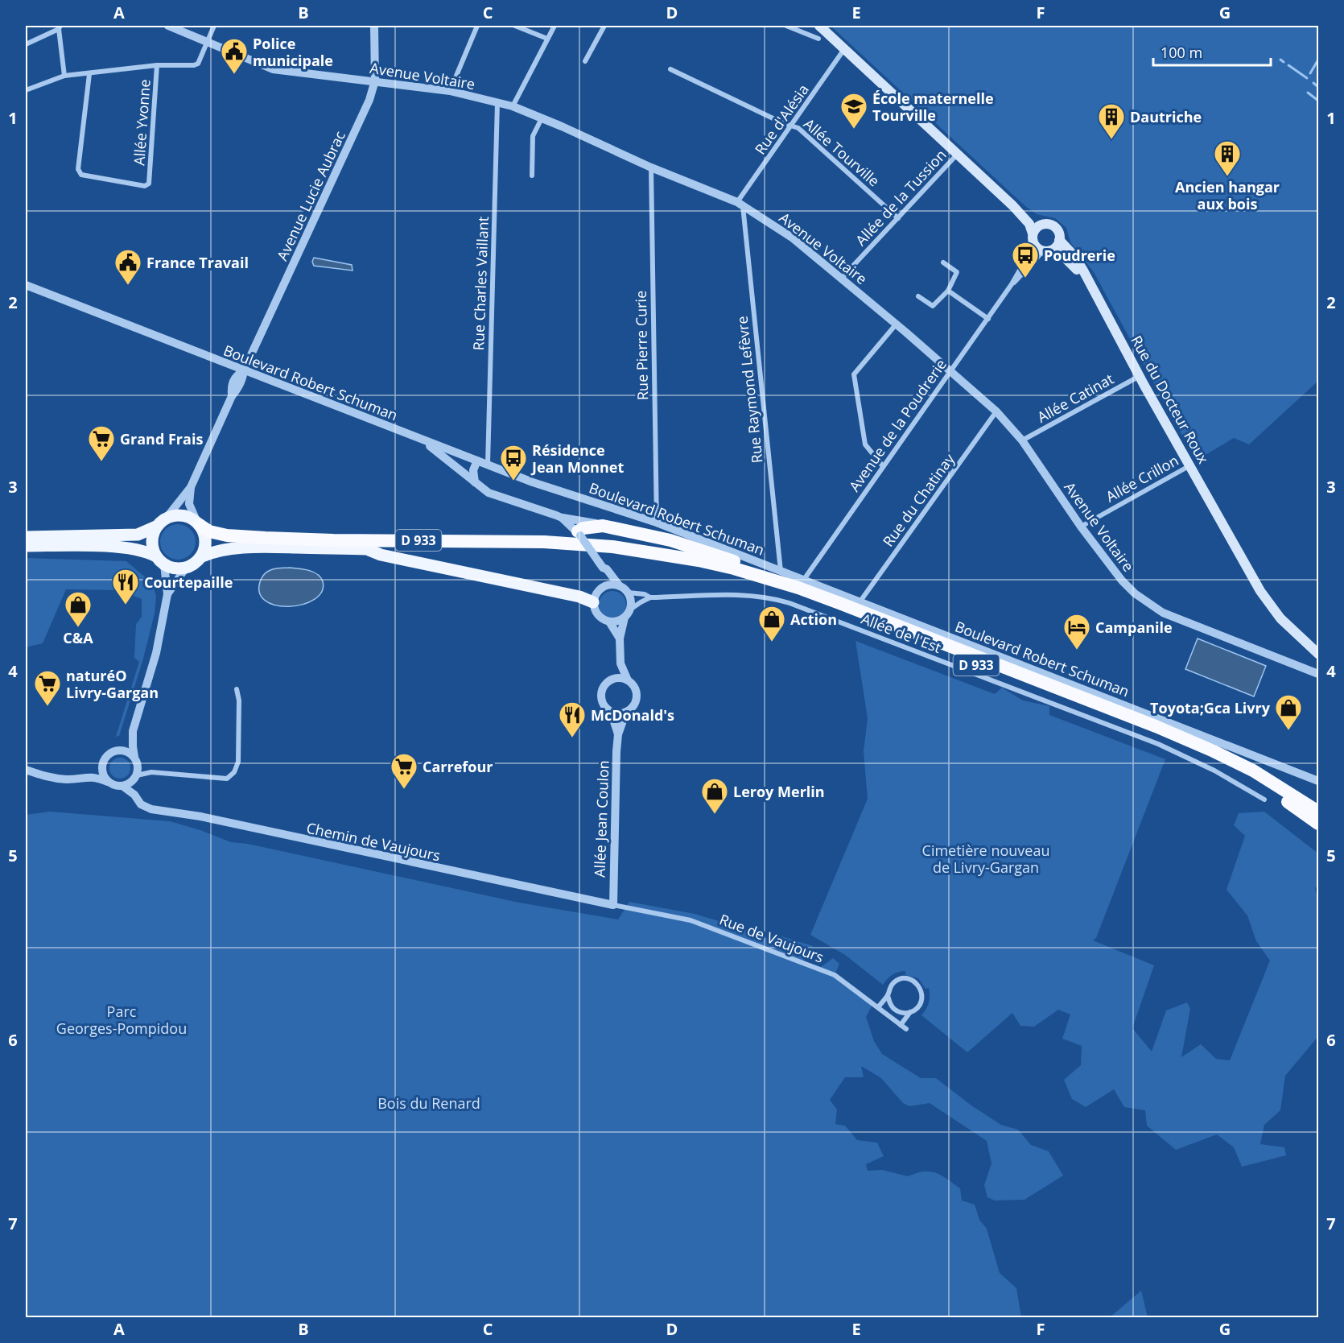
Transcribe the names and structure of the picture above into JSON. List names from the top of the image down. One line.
{"streets":{"highway":["D 933"],"main road":["Rue du Docteur Roux"],"street":["Avenue Voltaire","Rue d'Alésia","Allée Yvonne","Allée Tourville","Avenue Lucie Aubrac","Allée de la Tussion","Rue Charles Vaillant","Rue Pierre Curie","Boulevard Robert Schuman","Rue Raymond Lefèvre","Allée Catinat","Avenue de la Poudrerie","Allée Crillon","Rue du Chatinay","Allée de l'Est","Allée Jean Coulon","Chemin de Vaujours","Rue de Vaujours"]},"crossings":[["Avenue Voltaire","Rue d'Alésia"],["Avenue Voltaire","Avenue Lucie Aubrac"],["Avenue Voltaire","Allée de la Tussion"],["Avenue Voltaire","Rue Charles Vaillant"],["Avenue Voltaire","Rue Pierre Curie"],["Avenue Voltaire","Rue Raymond Lefèvre"],["Avenue Voltaire","Allée Catinat"],["Avenue Voltaire","Avenue de la Poudrerie"],["Avenue Voltaire","Allée Crillon"],["Avenue Voltaire","Rue du Chatinay"],["Rue d'Alésia","Allée Tourville"],["Rue d'Alésia","Rue Raymond Lefèvre"],["Allée Tourville","Allée de la Tussion"],["Avenue Lucie Aubrac","Boulevard Robert Schuman"],["Avenue Lucie Aubrac","D 933"],["Rue Charles Vaillant","Boulevard Robert Schuman"],["Rue Pierre Curie","Boulevard Robert Schuman"],["Boulevard Robert Schuman","Rue Raymond Lefèvre"],["Boulevard Robert Schuman","Avenue de la Poudrerie"],["Boulevard Robert Schuman","Rue du Chatinay"],["Allée Catinat","Rue du Docteur Roux"],["Rue du Docteur Roux","Avenue de la Poudrerie"],["Rue du Docteur Roux","Allée Crillon"],["Allée Jean Coulon","Chemin de Vaujours"],["Allée Jean Coulon","Rue de Vaujours"],["Chemin de Vaujours","Rue de Vaujours"]],"parks":["Cimetière nouveau de Livry-Gargan","Parc Georges-Pompidou","Bois du Renard"],"places":{"public building":["Police municipale","France Travail"],"school or university":["École maternelle Tourville"],"building":["Dautriche","Ancien hangar aux bois"],"bus stop":["Poudrerie","Résidence Jean Monnet"],"supermarket":["Grand Frais","naturéO Livry-Gargan","Carrefour"],"restaurant":["Courtepaille","McDonald's"],"shop":["C&A","Action","Toyota;Gca Livry","Leroy Merlin"],"hotel":["Campanile"]},"scale_bar":"100 m","grid":{"columns":["A","B","C","D","E","F","G"],"rows":["1","2","3","4","5","6","7"]}}
